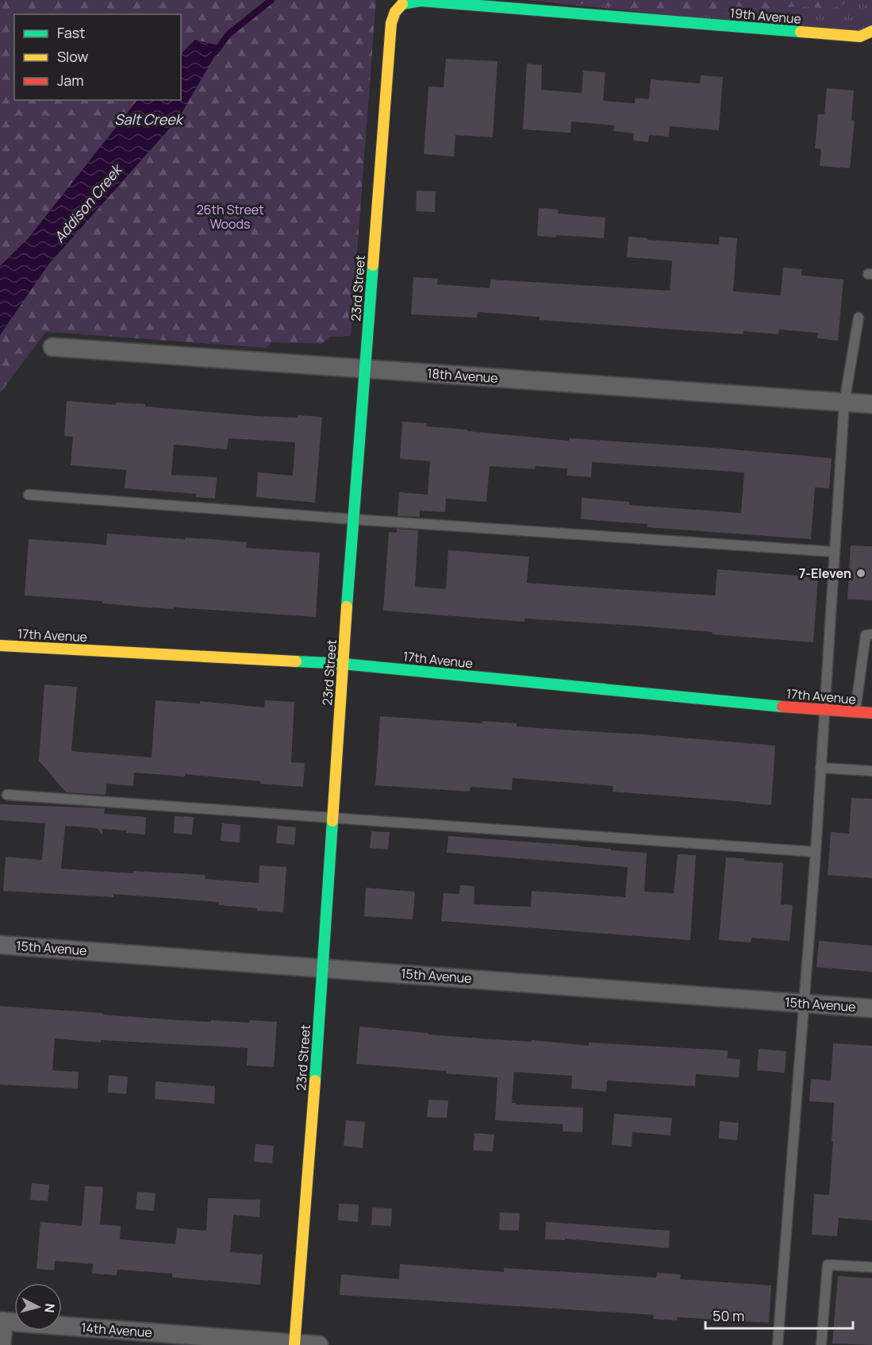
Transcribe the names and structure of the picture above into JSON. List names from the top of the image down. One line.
{"streets":{"street":["19th Avenue","23rd Street","18th Avenue","17th Avenue","15th Avenue","14th Avenue"]},"crossings":[["19th Avenue","23rd Street"],["23rd Street","18th Avenue"],["23rd Street","17th Avenue"],["23rd Street","15th Avenue"],["23rd Street","14th Avenue"]],"water":["Salt Creek","Addison Creek"],"parks":["26th Street Woods"],"places":["7-Eleven"],"legend":["Fast","Slow","Jam"],"scale_bar":"50 m","north":"right"}
